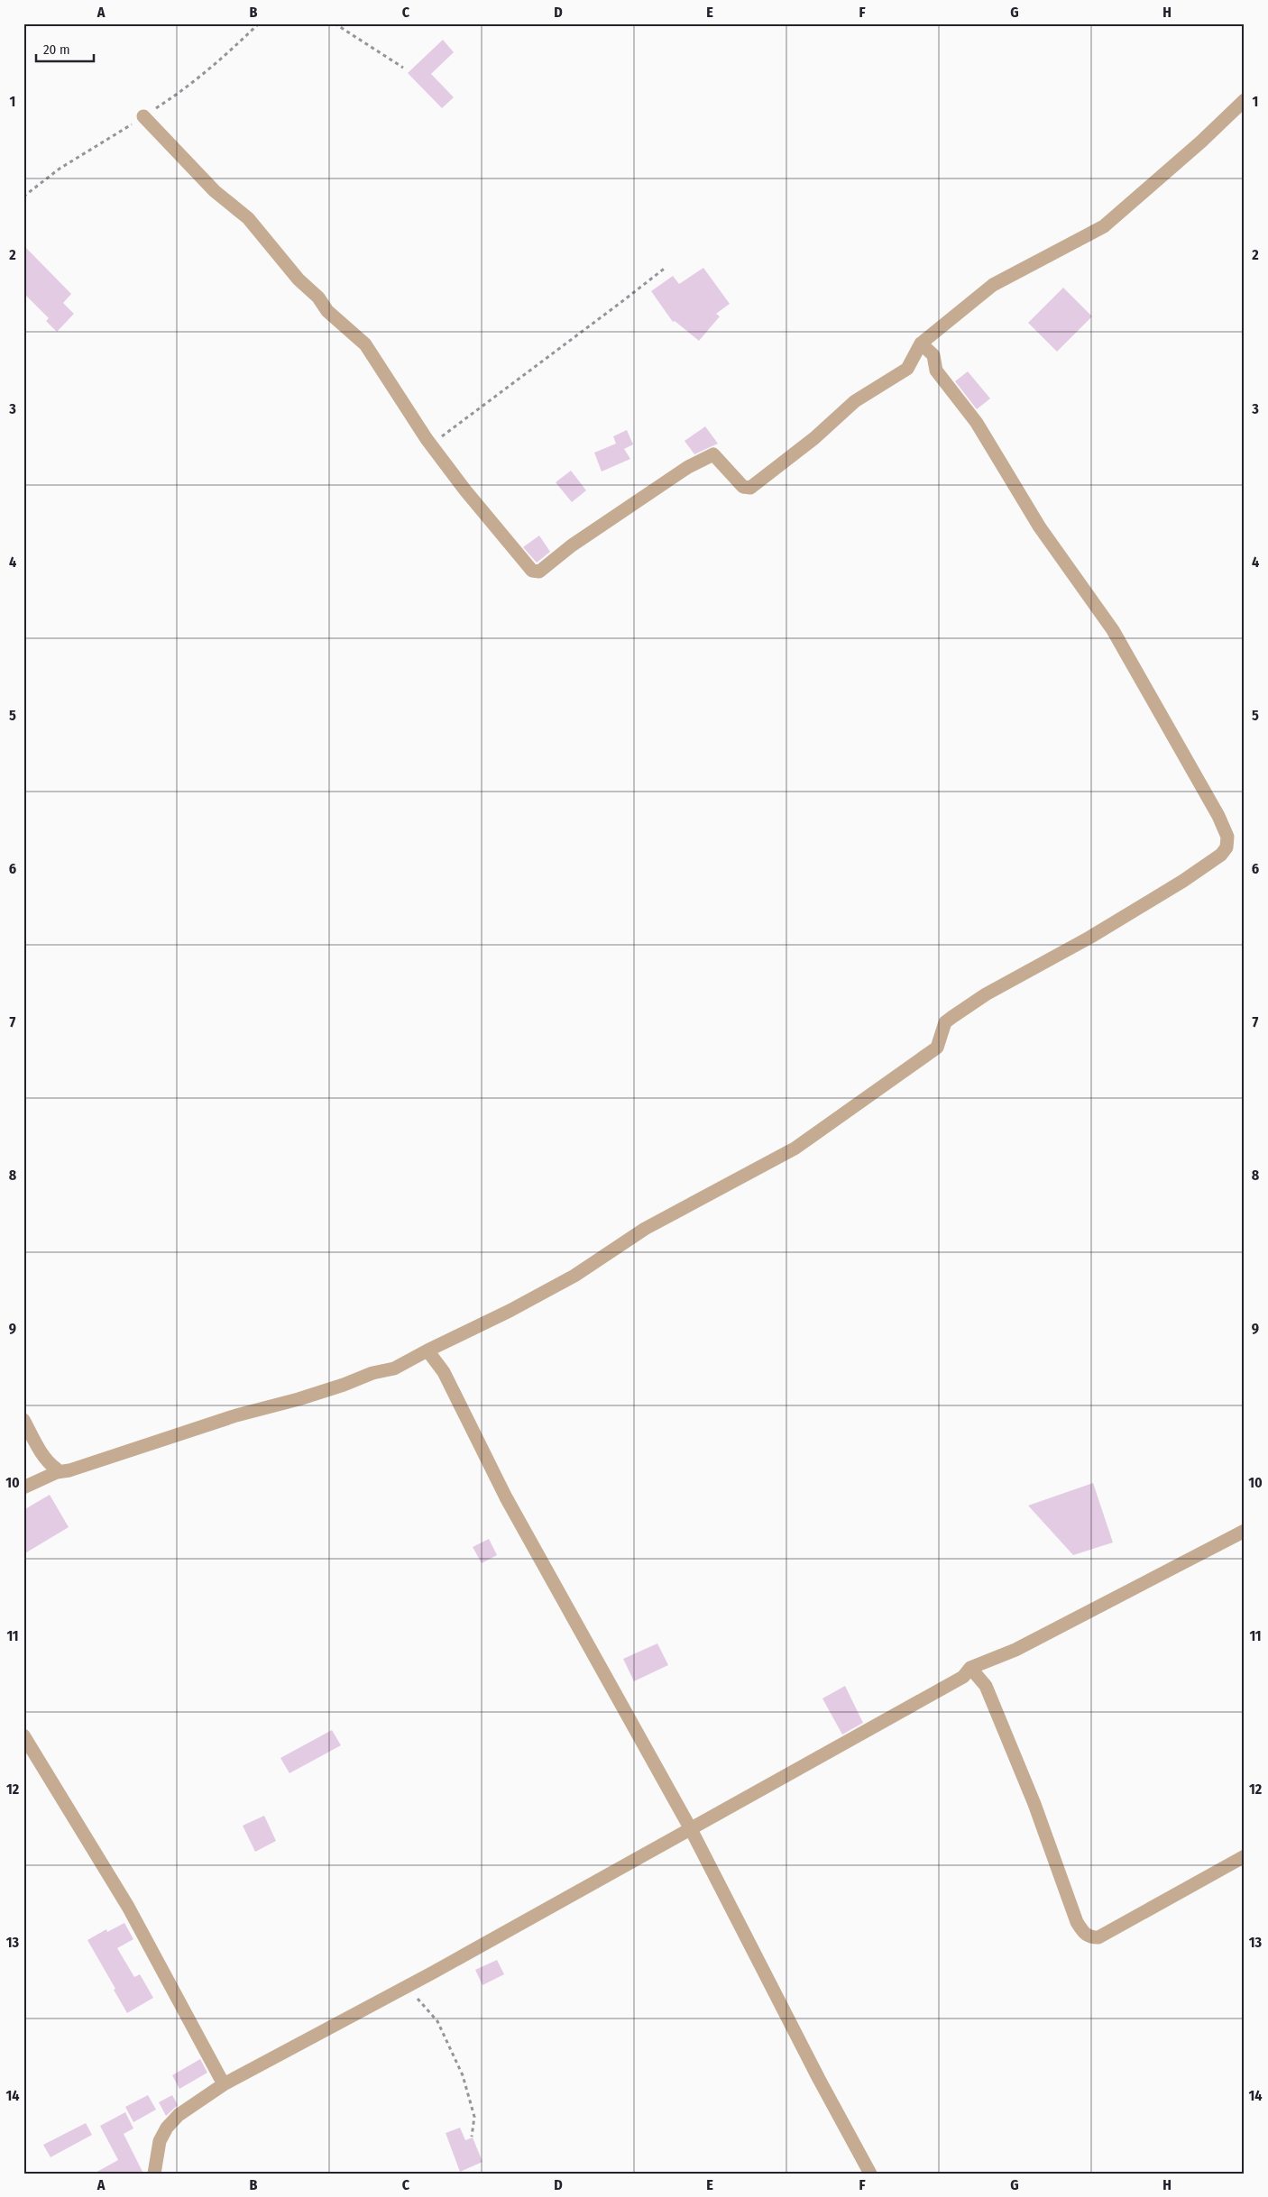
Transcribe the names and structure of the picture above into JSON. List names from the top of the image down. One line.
{"scale_bar":"20 m","grid":{"columns":["A","B","C","D","E","F","G","H"],"rows":["1","2","3","4","5","6","7","8","9","10","11","12","13","14"]}}
